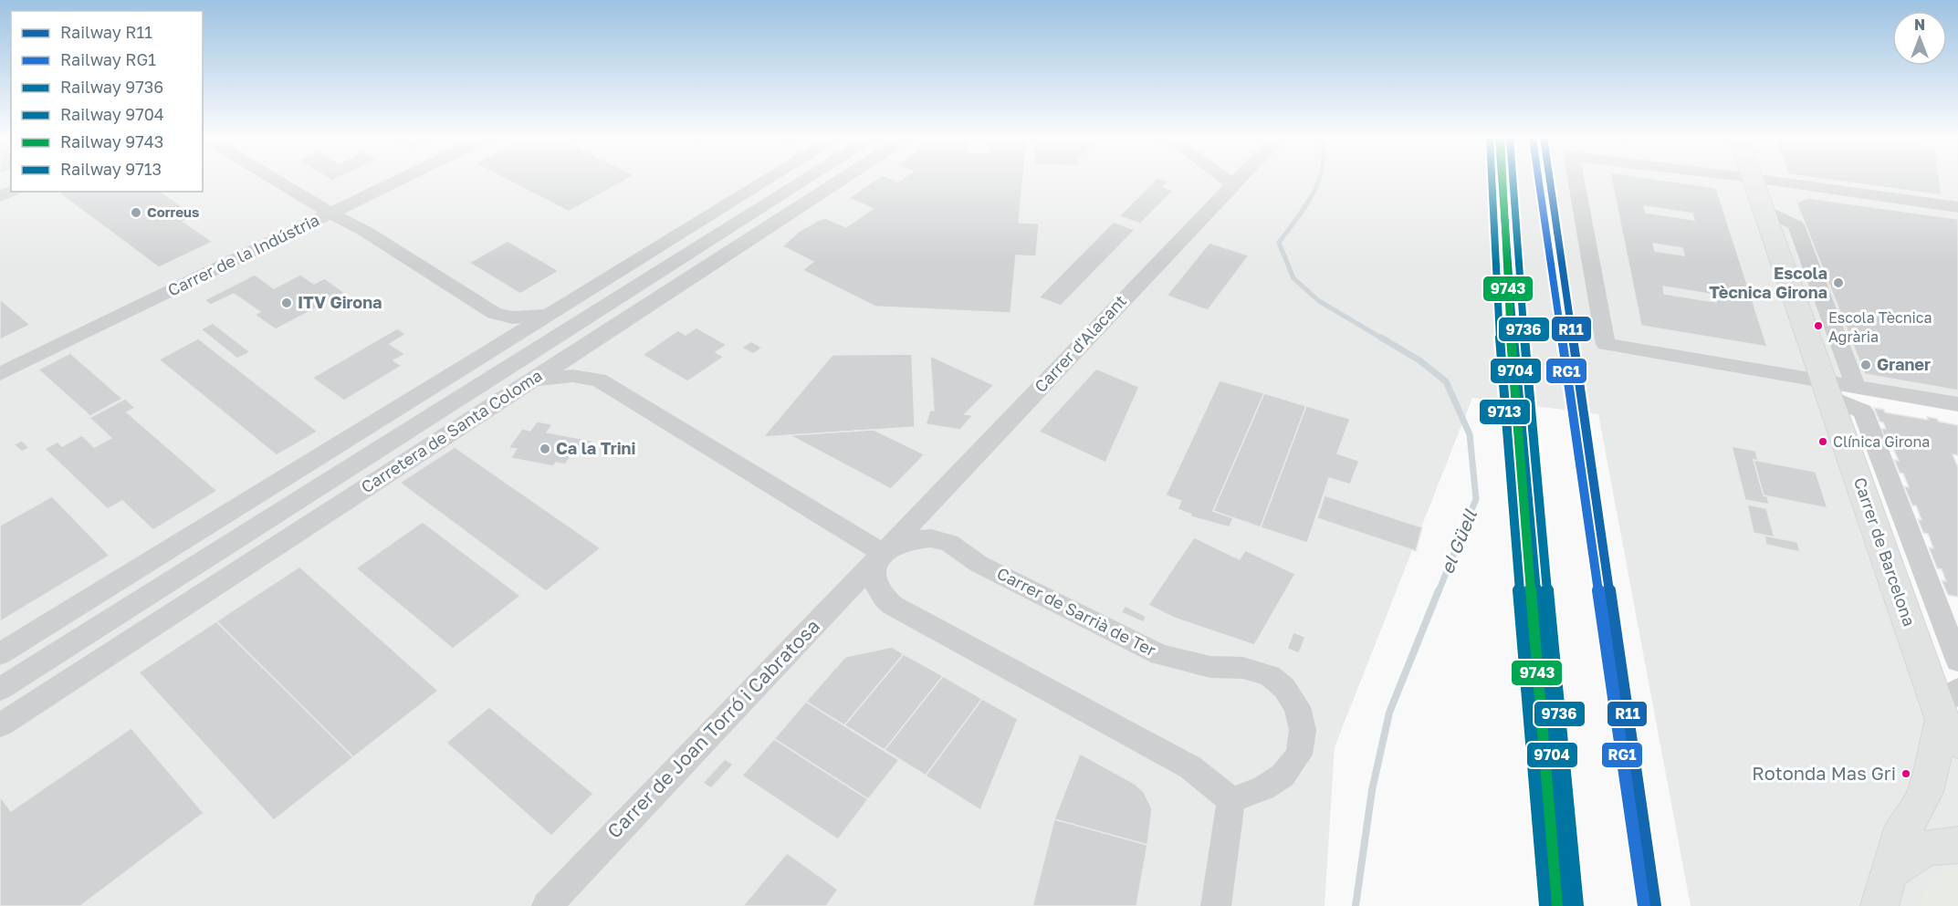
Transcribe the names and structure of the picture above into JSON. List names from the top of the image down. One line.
{"streets":{"main road":["Carrer de Barcelona"],"street":["Carrer de la Indústria","Carrer d'Alacant","Carretera de Santa Coloma","Carrer de Sarrià de Ter","Carrer de Joan Torró i Cabratosa"]},"crossings":[["Carrer d'Alacant","Carrer de Sarrià de Ter"],["Carrer d'Alacant","Carrer de Joan Torró i Cabratosa"],["Carrer de Sarrià de Ter","Carrer de Joan Torró i Cabratosa"]],"water":["el Güell"],"places":["Correus","Escola Tècnica Girona","ITV Girona","Escola Tècnica Agrària","Graner","Clínica Girona","Ca la Trini","Rotonda Mas Gri"],"lines":["rail line R11","rail line RG1","rail line 9736","rail line 9704","rail line 9743","rail line 9713"],"legend":["Railway R11","Railway RG1","Railway 9736","Railway 9704","Railway 9743","Railway 9713"],"north":"top"}
